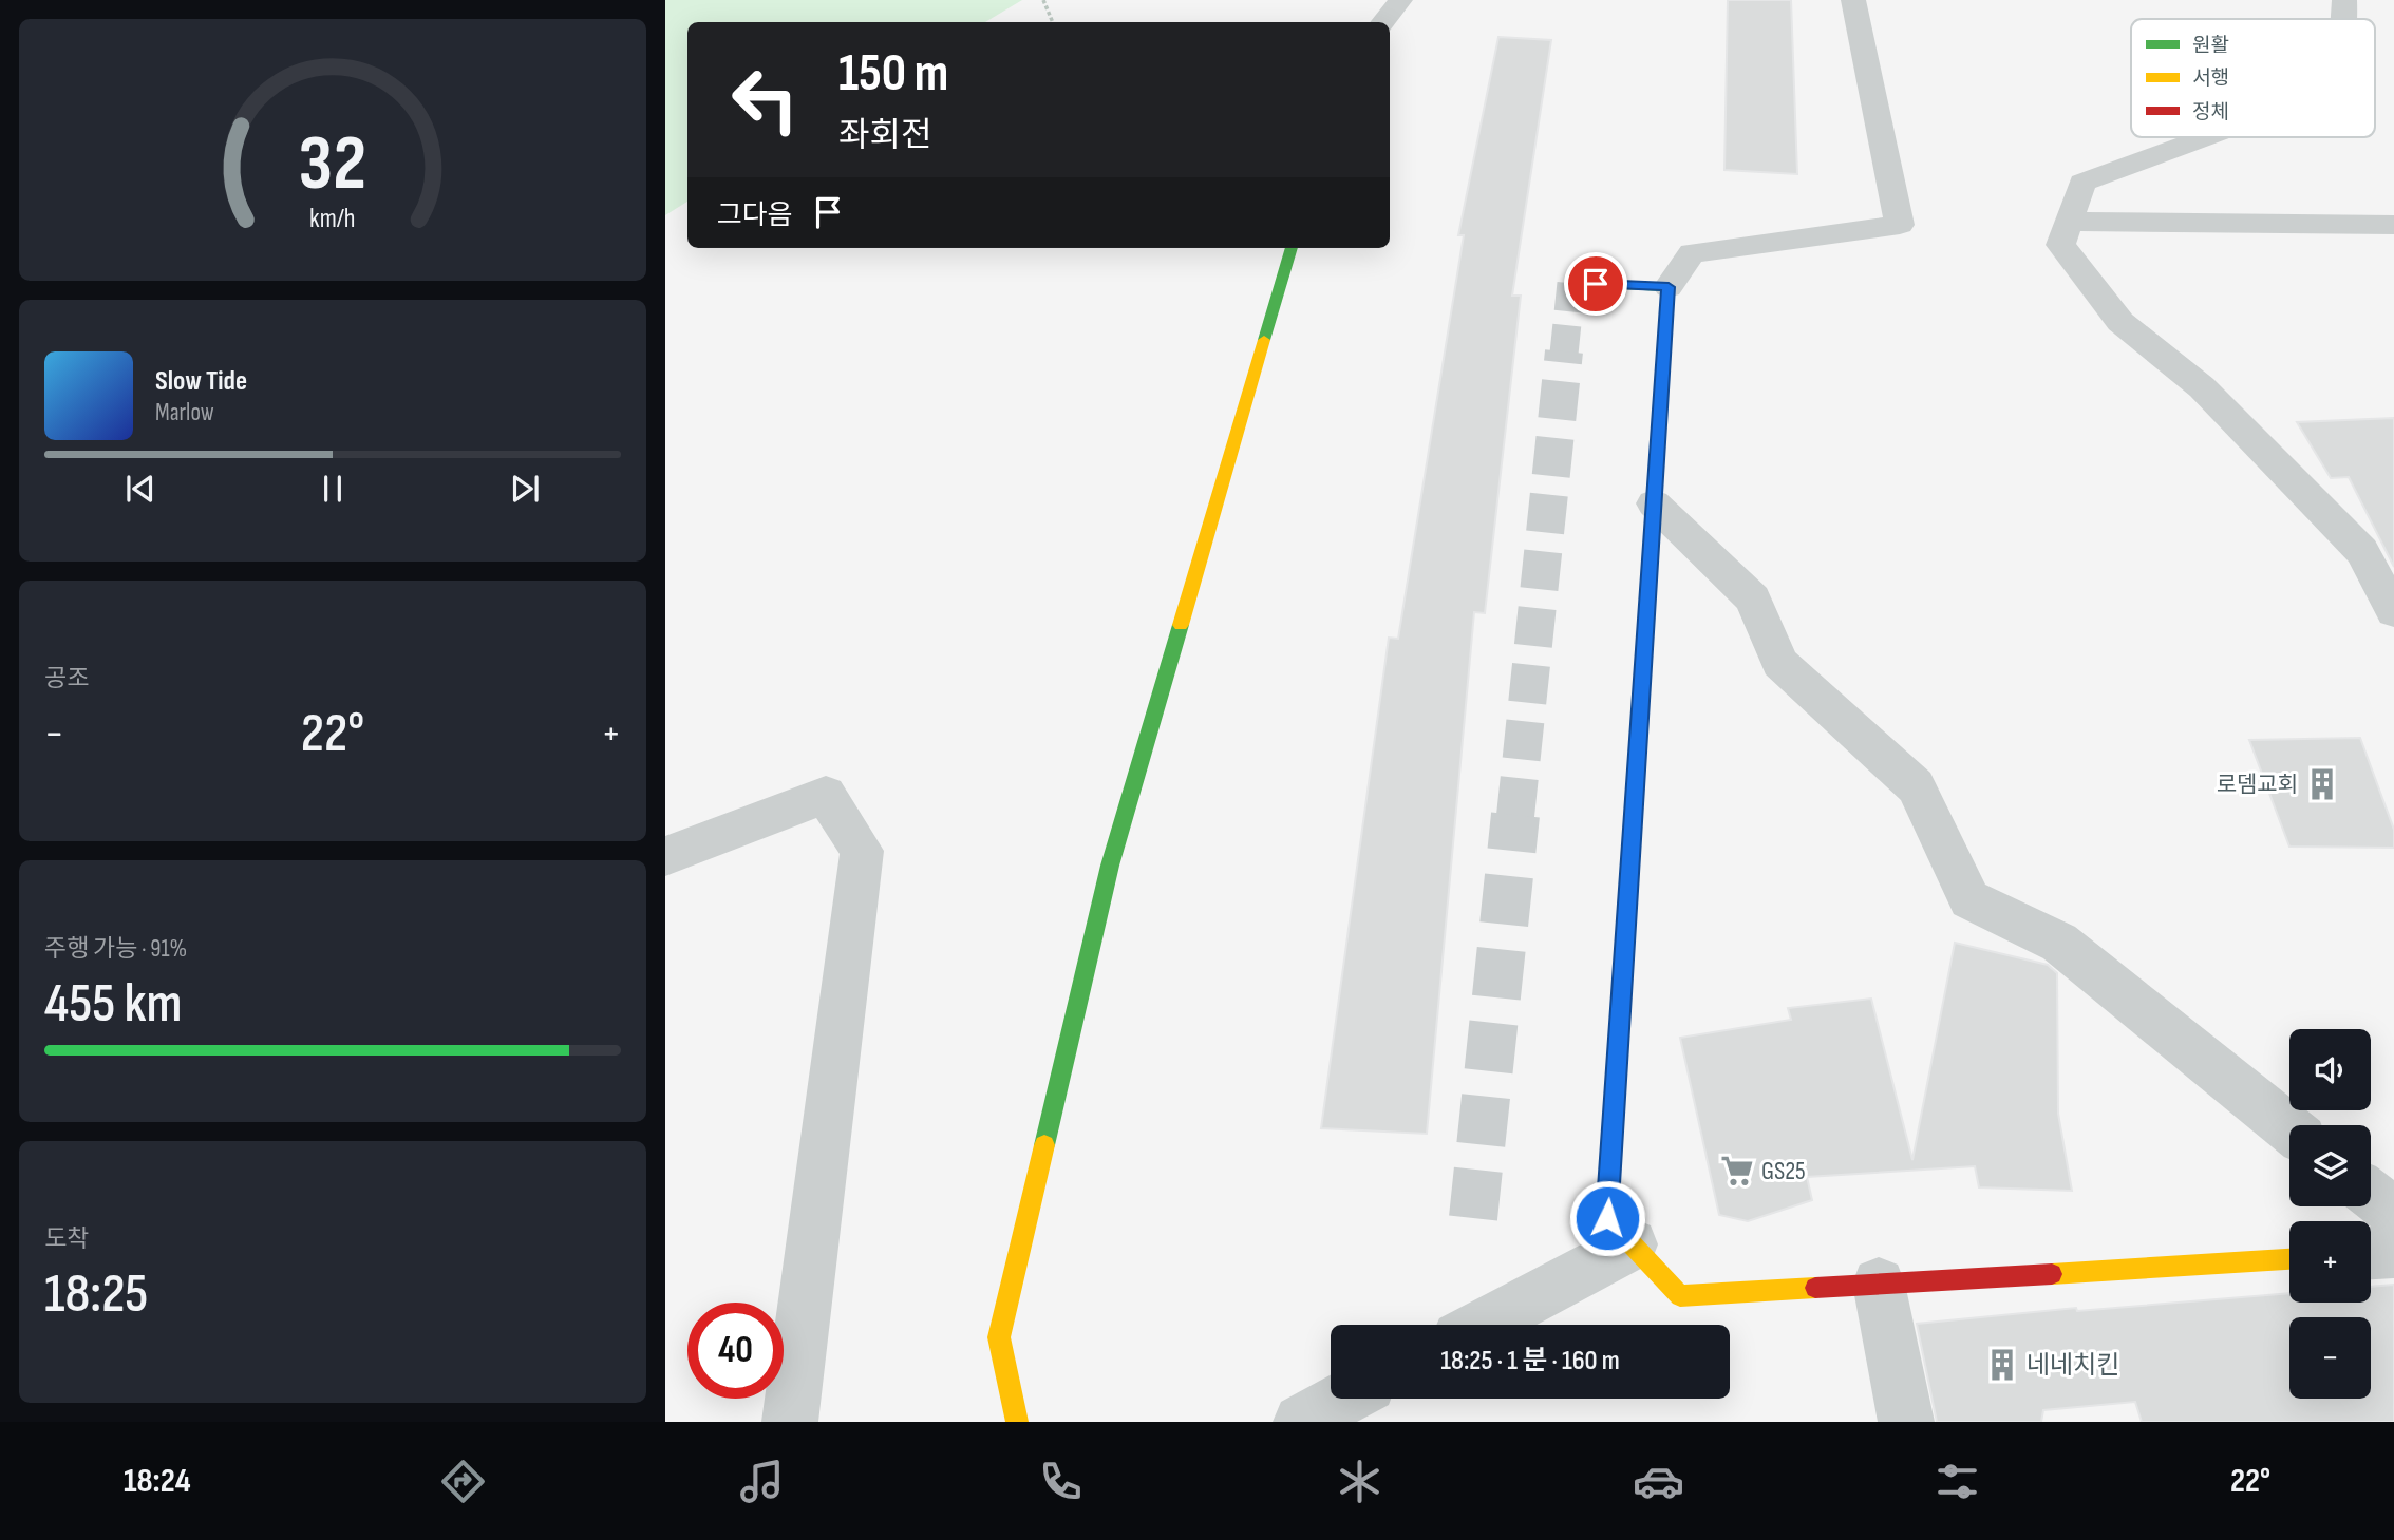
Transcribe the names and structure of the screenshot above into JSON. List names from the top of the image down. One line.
{"places":{"building":["로뎀교회","네네치킨"],"supermarket":["GS25"]},"legend":["원활","서행","정체"],"page":{"turn":["150 m","좌회전"],"then":"그다음","song":["Slow Tide","Marlow"],"tile":["공조",["주행 가능 · 91%","455 km"],["도착","18:25"]],"heat":["−","22°","+"],"map_buttons":["+","−"],"limit":"40","trip":"18:25 · 1 분 · 160 m","tabs":["18:24","22°"],"gauge":["32","km/h"]}}
